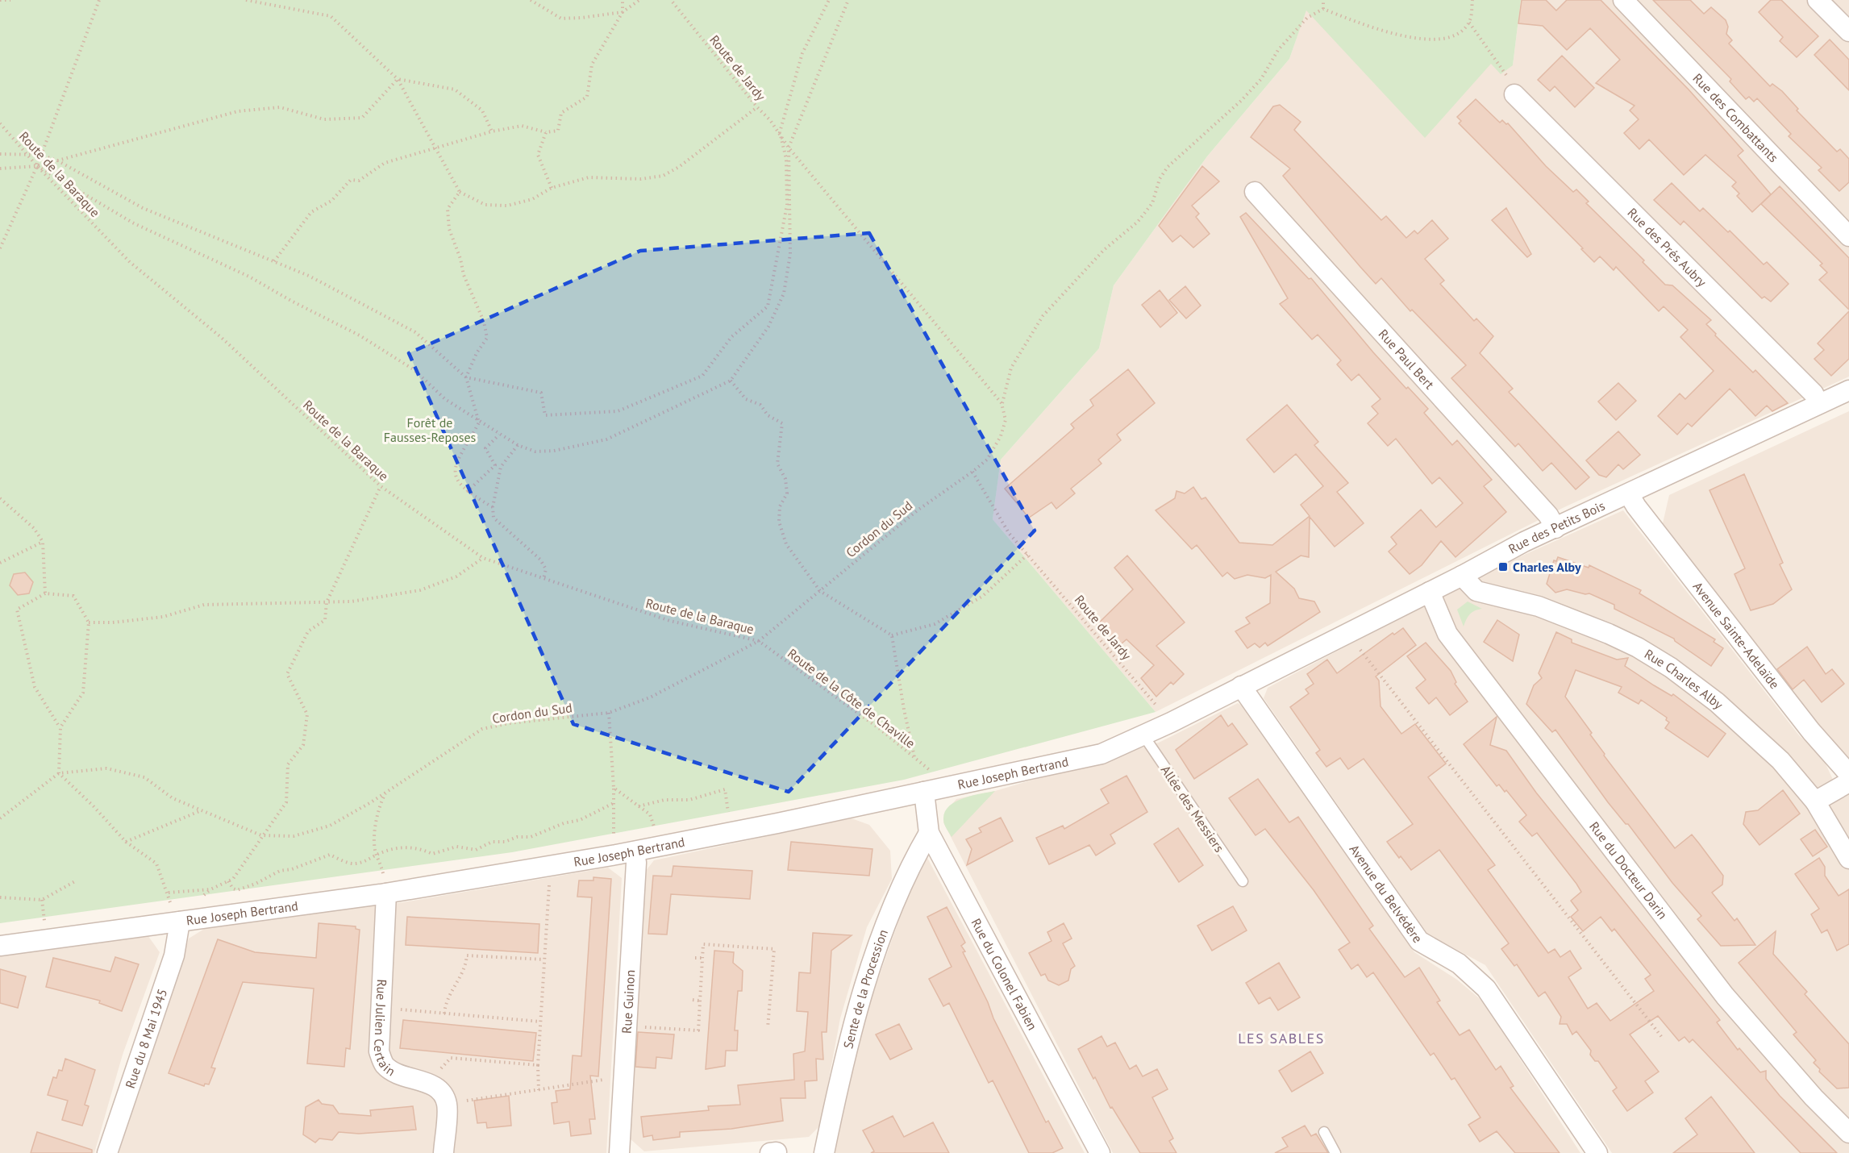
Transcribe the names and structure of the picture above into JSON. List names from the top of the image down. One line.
{"streets":{"street":["Rue des Combattants","Rue des Prés Aubry","Rue Paul Bert","Rue des Petits Bois","Avenue Sainte-Adelaïde","Rue Charles Alby","Rue Joseph Bertrand","Rue du Docteur Darin","Avenue du Belvédère","Rue du Colonel Fabien","Sente de la Procession","Rue Guinon","Rue Julien Certain","Rue du 8 Mai 1945"],"lane":["Allée des Messiers"],"path":["Route de Jardy","Route de la Baraque","Cordon du Sud","Route de la Côte de Chaville"]},"crossings":[["Route de Jardy","Cordon du Sud"],["Route de Jardy","Rue Joseph Bertrand"],["Route de la Baraque","Cordon du Sud"],["Route de la Baraque","Route de la Côte de Chaville"],["Rue des Prés Aubry","Rue des Petits Bois"],["Rue Paul Bert","Rue des Petits Bois"],["Rue des Petits Bois","Avenue Sainte-Adelaïde"],["Rue des Petits Bois","Rue Charles Alby"],["Rue des Petits Bois","Rue Joseph Bertrand"],["Rue des Petits Bois","Rue du Docteur Darin"],["Rue des Petits Bois","Avenue du Belvédère"],["Cordon du Sud","Route de la Côte de Chaville"],["Rue Joseph Bertrand","Allée des Messiers"],["Rue Joseph Bertrand","Avenue du Belvédère"],["Rue Joseph Bertrand","Rue du Colonel Fabien"],["Rue Joseph Bertrand","Rue Guinon"],["Rue Joseph Bertrand","Rue Julien Certain"],["Rue Joseph Bertrand","Rue du 8 Mai 1945"],["Rue du Colonel Fabien","Sente de la Procession"]],"districts":["LES SABLES"],"parks":["Forêt de Fausses-Reposes"],"places":{"transit":["Charles Alby"]}}
